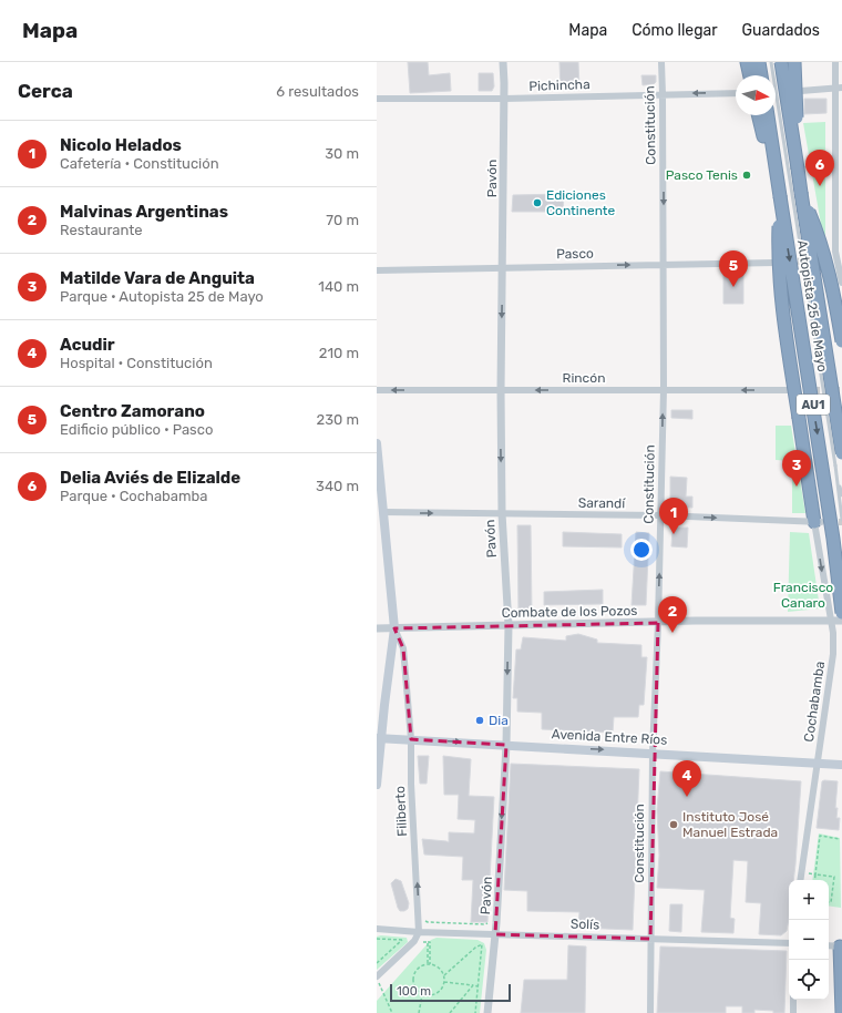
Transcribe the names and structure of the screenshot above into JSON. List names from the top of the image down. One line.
{"streets":{"highway":["Autopista 25 de Mayo","AU1"],"main road":["Avenida Entre Ríos"],"street":["Pichincha","Constitución","Pavón","Pasco","Rincón","Sarandí","Combate de los Pozos","Cochabamba","Filiberto","Solís"]},"crossings":[["Pichincha","Constitución"],["Pichincha","Pavón"],["Constitución","Pasco"],["Constitución","Rincón"],["Constitución","Sarandí"],["Constitución","Combate de los Pozos"],["Constitución","Avenida Entre Ríos"],["Constitución","Solís"],["Pavón","Pasco"],["Pavón","Rincón"],["Pavón","Sarandí"],["Pavón","Combate de los Pozos"],["Pavón","Avenida Entre Ríos"],["Pavón","Solís"],["Sarandí","Cochabamba"],["Combate de los Pozos","Cochabamba"],["Combate de los Pozos","Filiberto"],["Cochabamba","Avenida Entre Ríos"],["Avenida Entre Ríos","Filiberto"],["Filiberto","Solís"]],"one_way":["Pavón","Pasco","Rincón","Sarandí","Avenida Entre Ríos","Filiberto"],"parks":["Francisco Canaro"],"places":["Pasco Tenis","Ediciones Continente","Dia","Instituto José Manuel Estrada"],"scale_bar":"100 m","north":"right","page":{"header":"Mapa","nav":["Mapa","Cómo llegar","Guardados"],"heading":["Cerca","6 resultados"],"list":[{"mark":"1","name":"Nicolo Helados","note":"Cafetería · Constitución","value":"30 m"},{"mark":"2","name":"Malvinas Argentinas","note":"Restaurante","value":"70 m"},{"mark":"3","name":"Matilde Vara de Anguita","note":"Parque · Autopista 25 de Mayo","value":"140 m"},{"mark":"4","name":"Acudir","note":"Hospital · Constitución","value":"210 m"},{"mark":"5","name":"Centro Zamorano","note":"Edificio público · Pasco","value":"230 m"},{"mark":"6","name":"Delia Aviés de Elizalde","note":"Parque · Cochabamba","value":"340 m"}],"pins":["6","5","3","1","2","4"],"map_buttons":["+","−"],"scale":"100 m"}}
